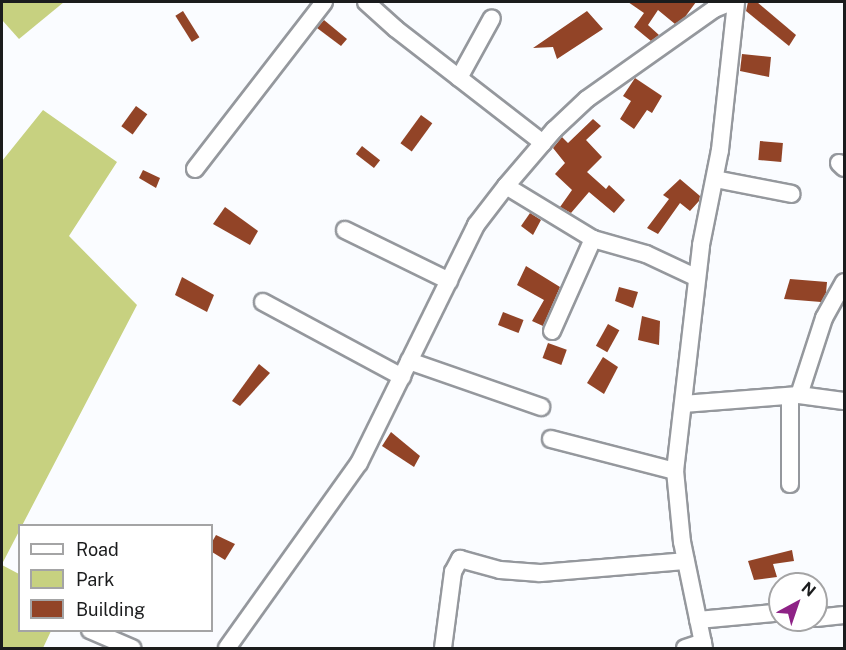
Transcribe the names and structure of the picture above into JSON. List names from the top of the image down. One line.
{"legend":["Road","Park","Building"],"north":"top right"}
